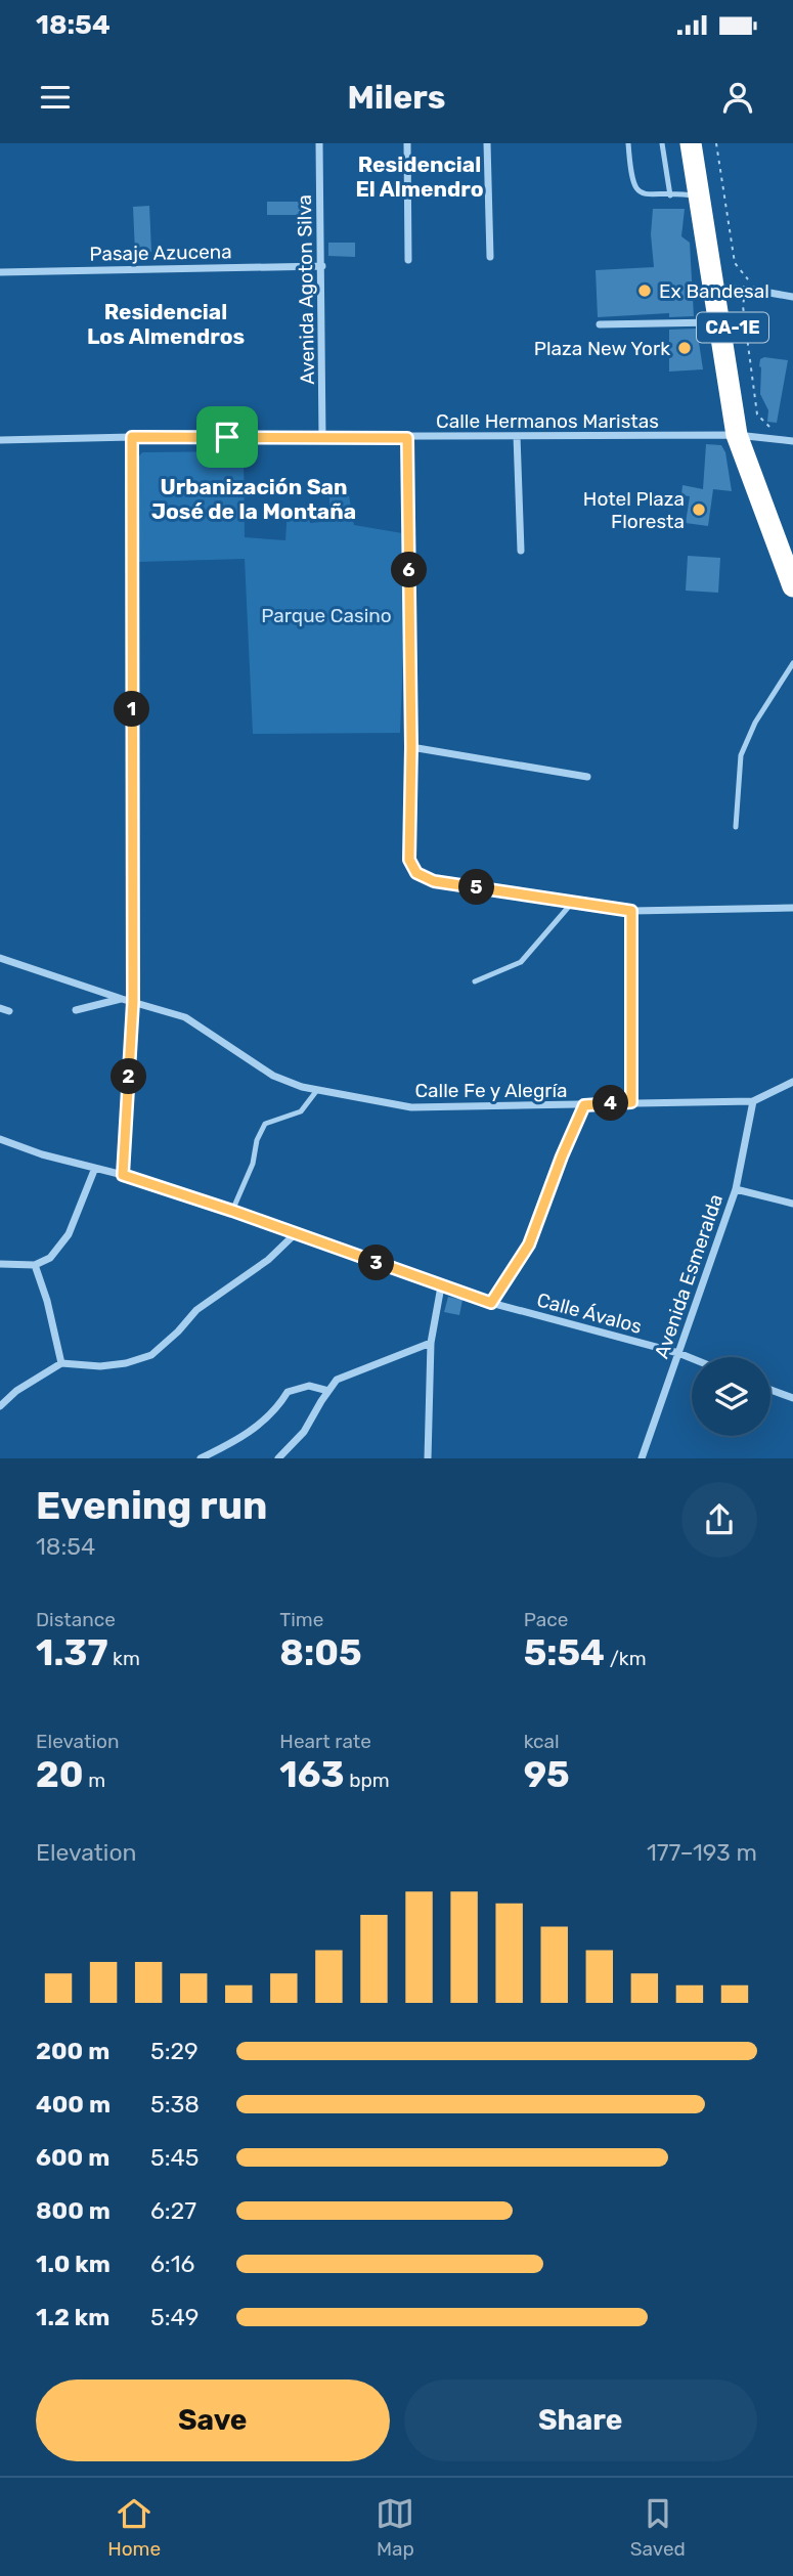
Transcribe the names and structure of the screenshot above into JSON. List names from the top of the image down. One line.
{"streets":{"highway":["CA-1E"],"street":["Pasaje Azucena","Avenida Agoton Silva","Calle Hermanos Maristas","Calle Fe y Alegría","Avenida Esmeralda","Calle Ávalos"]},"crossings":[["Pasaje Azucena","Avenida Agoton Silva"],["Avenida Agoton Silva","Calle Hermanos Maristas"],["CA-1E","Calle Hermanos Maristas"],["Calle Fe y Alegría","Avenida Esmeralda"],["Avenida Esmeralda","Calle Ávalos"]],"districts":["Residencial El Almendro","Residencial Los Almendros","Urbanización San José de la Montaña"],"parks":["Parque Casino"],"places":["Ex Bandesal","Plaza New York","Hotel Plaza Floresta"],"page":{"status":"18:54","header":"Milers","pins":["6","1","5","2","4","3"],"heading":["Evening run","18:54"],"stats":[["Distance","1.37 km"],["Time","8:05"],["Pace","5:54 /km"],["Elevation","20 m"],["Heart rate","163 bpm"],["kcal","95"]],"chart":["Elevation","177–193 m"],"list":[{"name":"200 m","note":"5:29"},{"name":"400 m","note":"5:38"},{"name":"600 m","note":"5:45"},{"name":"800 m","note":"6:27"},{"name":"1.0 km","note":"6:16"},{"name":"1.2 km","note":"5:49"}],"buttons":["Save","Share"],"tabs":["Home","Map","Saved"]}}
